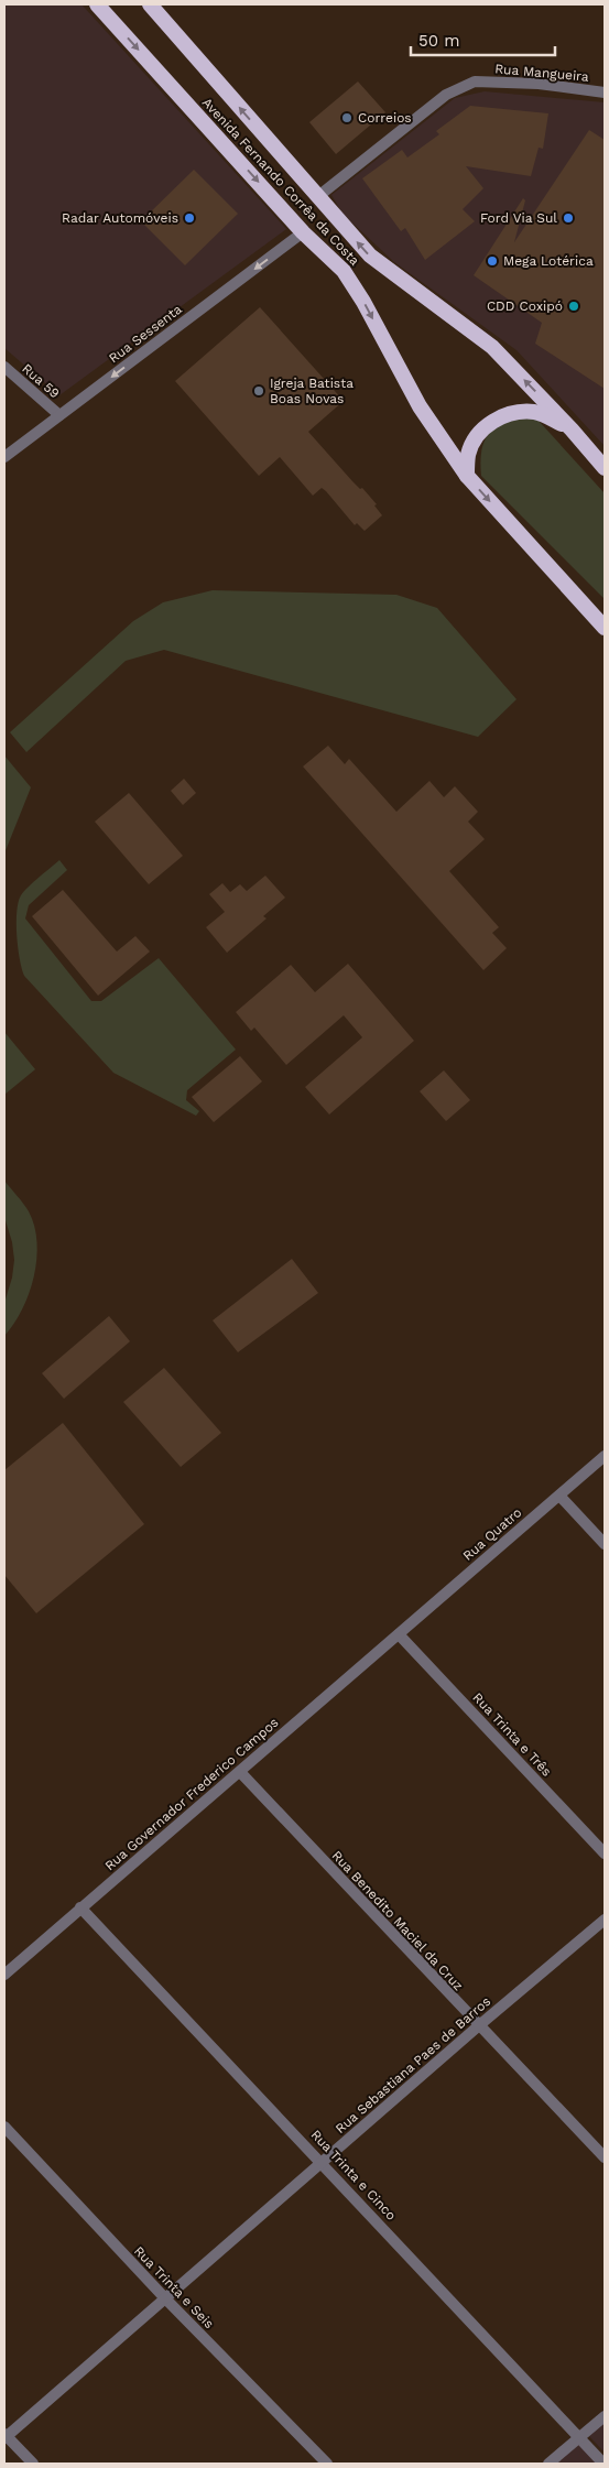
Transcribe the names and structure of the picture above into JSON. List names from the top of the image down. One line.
{"streets":{"highway":["Avenida Fernando Corrêa da Costa"],"street":["Rua Mangueira","Rua Sessenta","Rua 59","Rua Quatro","Rua Trinta e Três","Rua Governador Frederico Campos","Rua Benedito Maciel da Cruz","Rua Sebastiana Paes de Barros","Rua Trinta e Cinco","Rua Trinta e Seis"]},"crossings":[["Rua Mangueira","Avenida Fernando Corrêa da Costa"],["Avenida Fernando Corrêa da Costa","Rua Sessenta"],["Rua Sessenta","Rua 59"],["Rua Quatro","Rua Trinta e Três"],["Rua Quatro","Rua Governador Frederico Campos"],["Rua Trinta e Três","Rua Governador Frederico Campos"],["Rua Governador Frederico Campos","Rua Benedito Maciel da Cruz"],["Rua Governador Frederico Campos","Rua Trinta e Cinco"],["Rua Benedito Maciel da Cruz","Rua Sebastiana Paes de Barros"],["Rua Sebastiana Paes de Barros","Rua Trinta e Cinco"],["Rua Sebastiana Paes de Barros","Rua Trinta e Seis"]],"one_way":["Rua Sessenta"],"places":["Correios","Radar Automóveis","Ford Via Sul","Mega Lotérica","CDD Coxipó","Igreja Batista Boas Novas"],"scale_bar":"50 m"}
